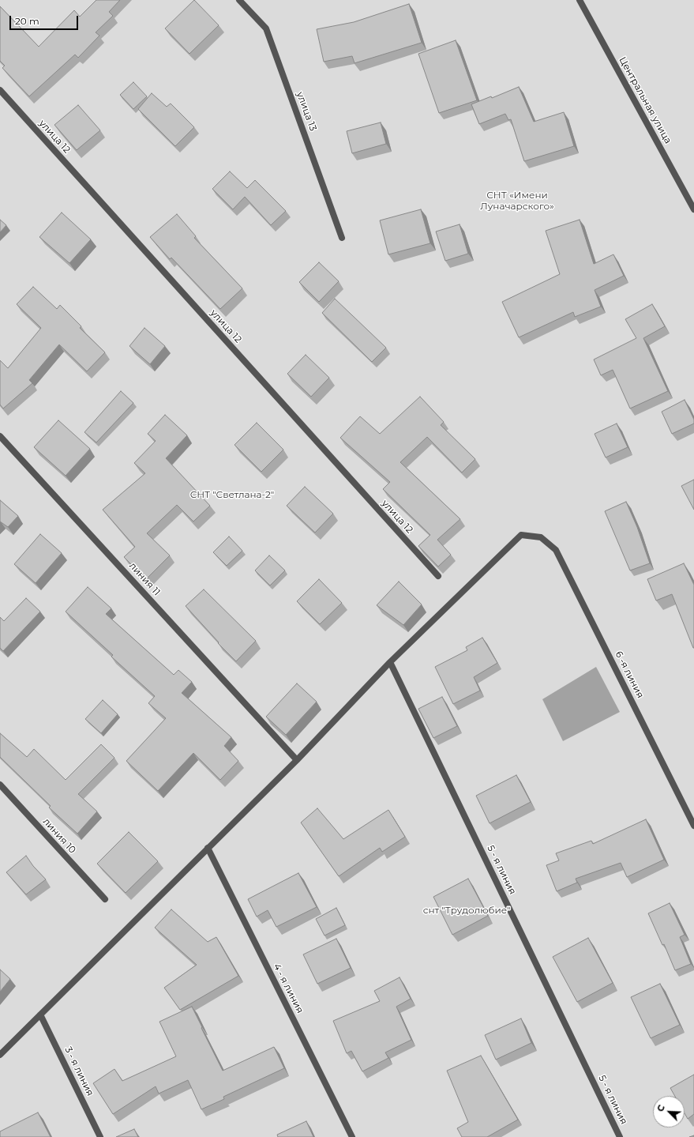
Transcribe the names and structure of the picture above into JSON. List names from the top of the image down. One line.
{"streets":{"street":["Центральная улица","улица 13","улица 12","линия 11","6 -я линия","линия 10","5 - я линия","4 - я линия","3 - я линия"]},"crossings":[["6 -я линия","5 - я линия"]],"parks":["СНТ «Имени Луначарского»","СНТ \"Светлана-2\"","снт \"Трудолюбие\""],"scale_bar":"20 m","north":"top left"}
